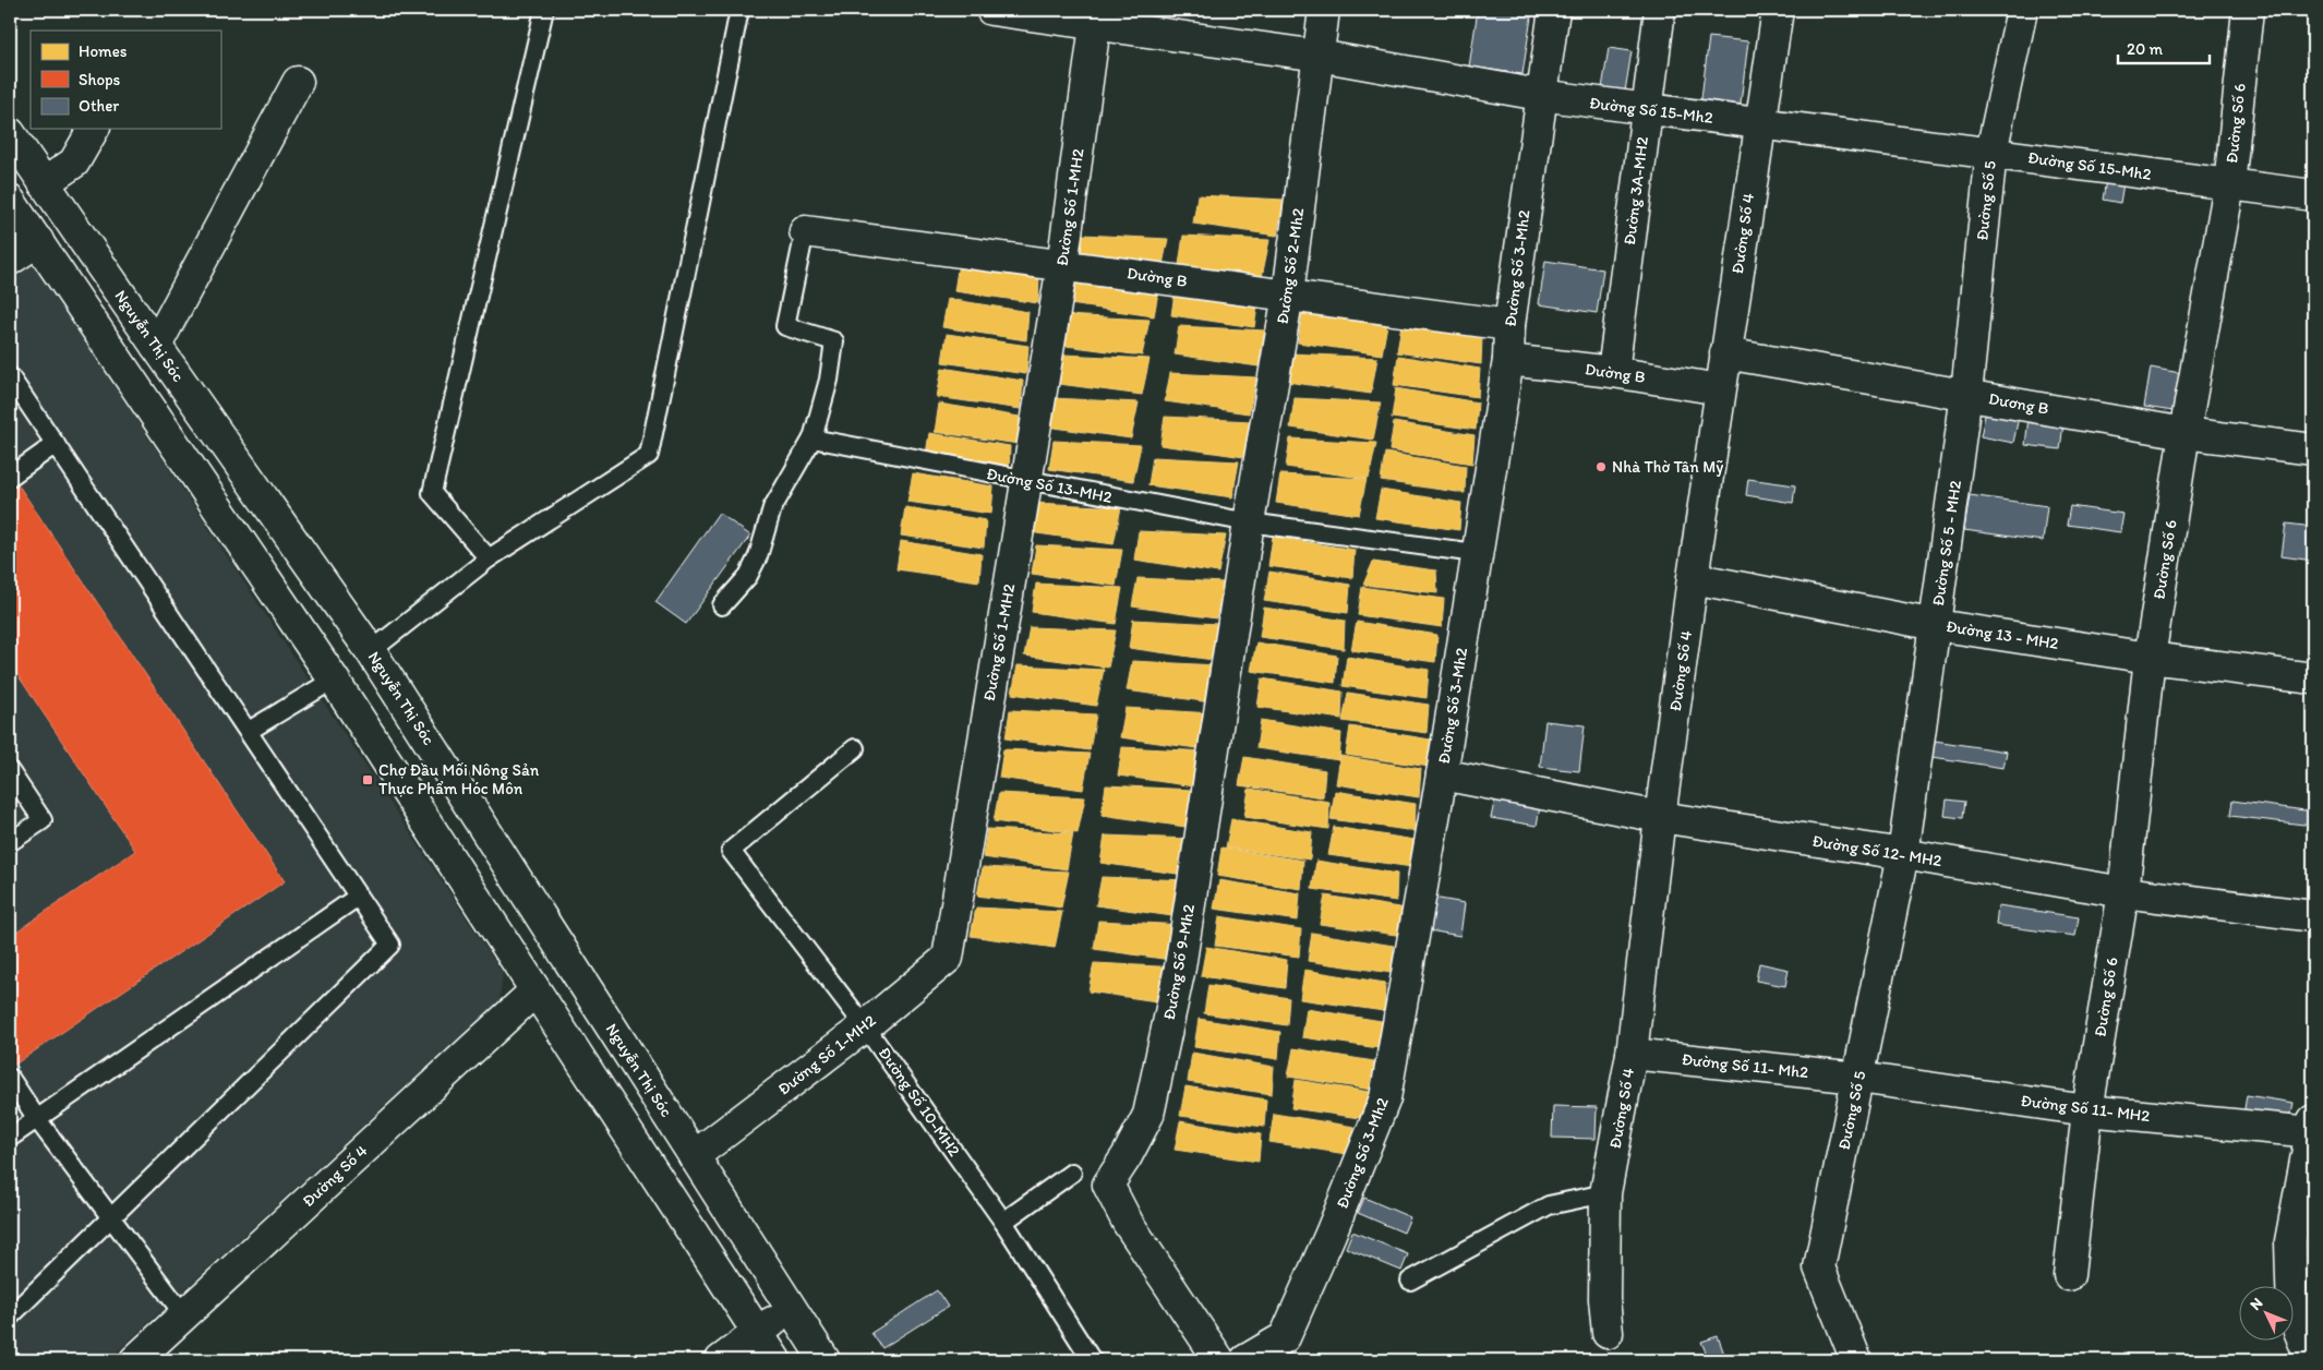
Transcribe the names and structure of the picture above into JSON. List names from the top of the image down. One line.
{"streets":{"street":["Đường Số 15-Mh2","Đường Số 6","Đường 3A-MH2","Đường Số 5","Đường Số 1-MH2","Đường Số 4","Đường Số 2-Mh2","Đường Số 3-Mh2","Dường B","Nguyễn Thị Sóc","Dương B","Đường Số 5 - MH2","Đường 13 - MH2","Đường Số 12- MH2","Đường Số 9-Mh2","Đường Số 11- Mh2","Đường Số 11- MH2"],"lane":["Đường Số 13-MH2","Đường Số 10-MH2"]},"crossings":[["Đường Số 15-Mh2","Đường Số 6"],["Đường Số 15-Mh2","Đường 3A-MH2"],["Đường Số 15-Mh2","Đường Số 5"],["Đường Số 15-Mh2","Đường Số 1-MH2"],["Đường Số 15-Mh2","Đường Số 4"],["Đường Số 15-Mh2","Đường Số 2-Mh2"],["Đường Số 15-Mh2","Đường Số 3-Mh2"],["Đường Số 6","Dương B"],["Đường Số 6","Đường 13 - MH2"],["Đường Số 6","Đường Số 12- MH2"],["Đường Số 6","Đường Số 11- MH2"],["Đường 3A-MH2","Dường B"],["Đường Số 5","Dương B"],["Đường Số 5","Đường Số 5 - MH2"],["Đường Số 5","Đường Số 12- MH2"],["Đường Số 5","Đường Số 11- Mh2"],["Đường Số 5","Đường Số 11- MH2"],["Đường Số 1-MH2","Dường B"],["Đường Số 1-MH2","Nguyễn Thị Sóc"],["Đường Số 1-MH2","Đường Số 13-MH2"],["Đường Số 1-MH2","Đường Số 10-MH2"],["Đường Số 4","Dường B"],["Đường Số 4","Dương B"],["Đường Số 4","Đường 13 - MH2"],["Đường Số 4","Đường Số 12- MH2"],["Đường Số 4","Đường Số 11- Mh2"],["Đường Số 2-Mh2","Dường B"],["Đường Số 2-Mh2","Đường Số 13-MH2"],["Đường Số 2-Mh2","Đường Số 9-Mh2"],["Đường Số 3-Mh2","Dường B"],["Đường Số 3-Mh2","Đường Số 13-MH2"],["Đường Số 3-Mh2","Đường Số 12- MH2"],["Dương B","Đường Số 5 - MH2"],["Đường Số 13-MH2","Đường Số 9-Mh2"],["Đường Số 5 - MH2","Đường 13 - MH2"],["Đường Số 5 - MH2","Đường Số 12- MH2"],["Đường Số 11- Mh2","Đường Số 11- MH2"]],"places":{"other":["Nhà Thờ Tân Mỹ"],"transit":["Chợ Đầu Mối Nông Sản Thực Phẩm Hóc Môn"]},"legend":["Homes","Shops","Other"],"scale_bar":"20 m","north":"top left"}
